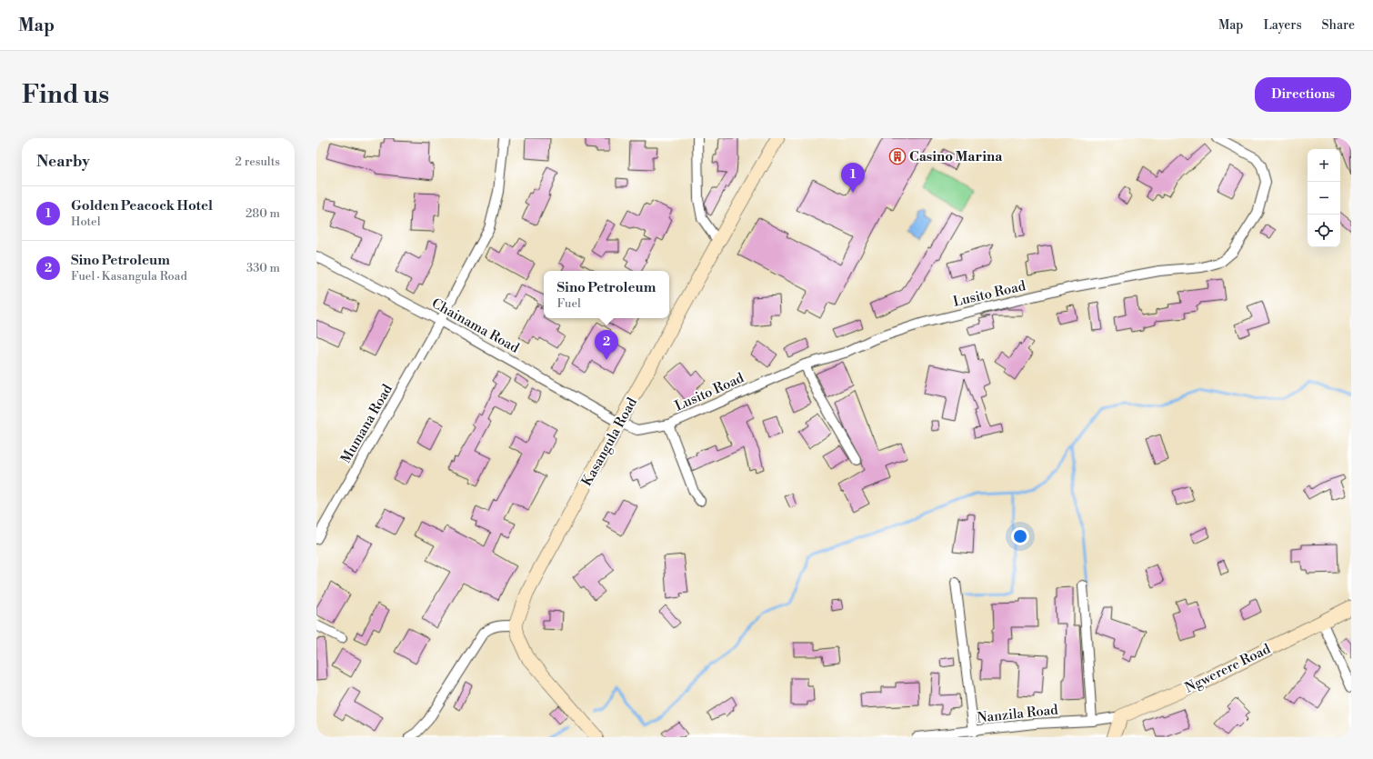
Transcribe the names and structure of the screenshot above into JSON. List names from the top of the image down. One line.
{"streets":{"main road":["Kasangula Road","Ngwerere Road"],"street":["Lusito Road","Chainama Road","Mumana Road","Nanzila Road"]},"crossings":[["Lusito Road","Chainama Road"],["Lusito Road","Kasangula Road"],["Chainama Road","Mumana Road"],["Chainama Road","Kasangula Road"],["Ngwerere Road","Nanzila Road"]],"places":{"building":["Casino Marina"]},"page":{"header":"Map","nav":["Map","Layers","Share"],"buttons":"Directions","title":"Find us","heading":["Nearby","2 results"],"map_buttons":["+","−"],"pins":["1","2"],"list":[{"mark":"1","name":"Golden Peacock Hotel","note":"Hotel","value":"280 m"},{"mark":"2","name":"Sino Petroleum","note":"Fuel · Kasangula Road","value":"330 m"}],"popup":["Sino Petroleum","Fuel"]}}
